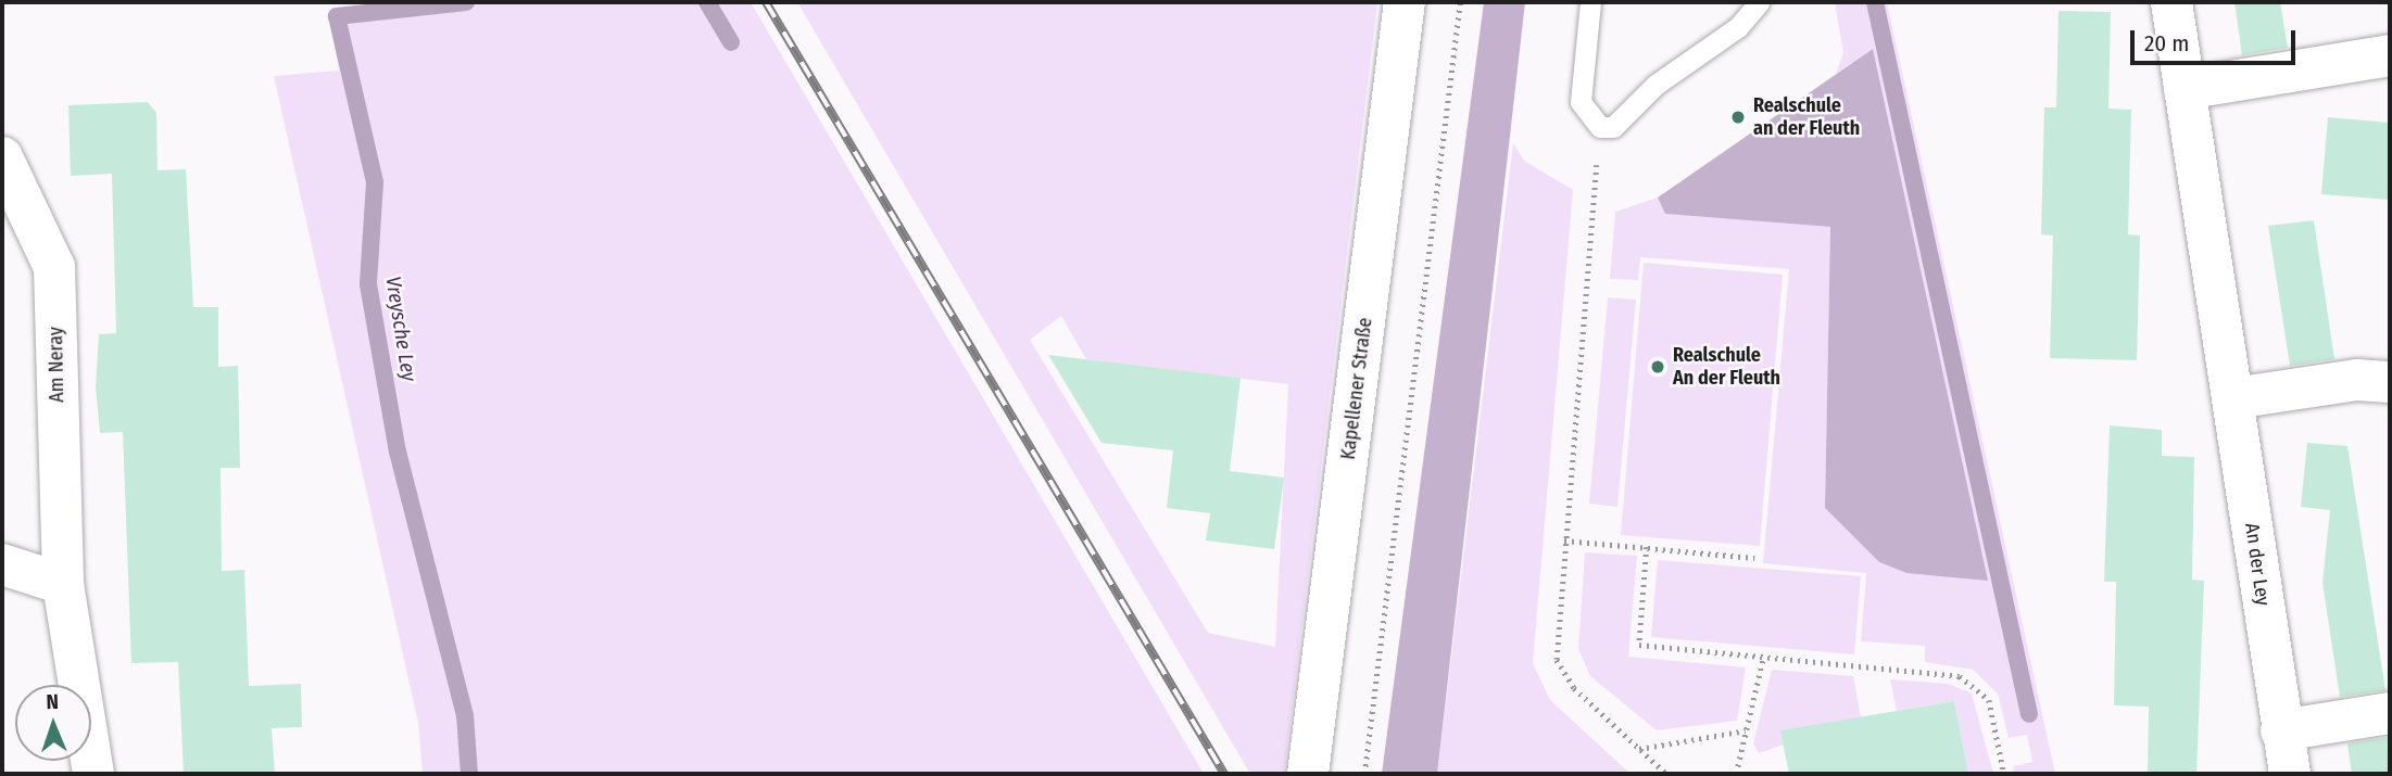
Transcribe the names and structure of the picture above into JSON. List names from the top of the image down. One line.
{"streets":{"street":["Am Neray","Kapellener Straße","An der Ley"]},"water":["Vreysche Ley"],"places":["Realschule an der Fleuth","Realschule An der Fleuth"],"scale_bar":"20 m","north":"top"}
